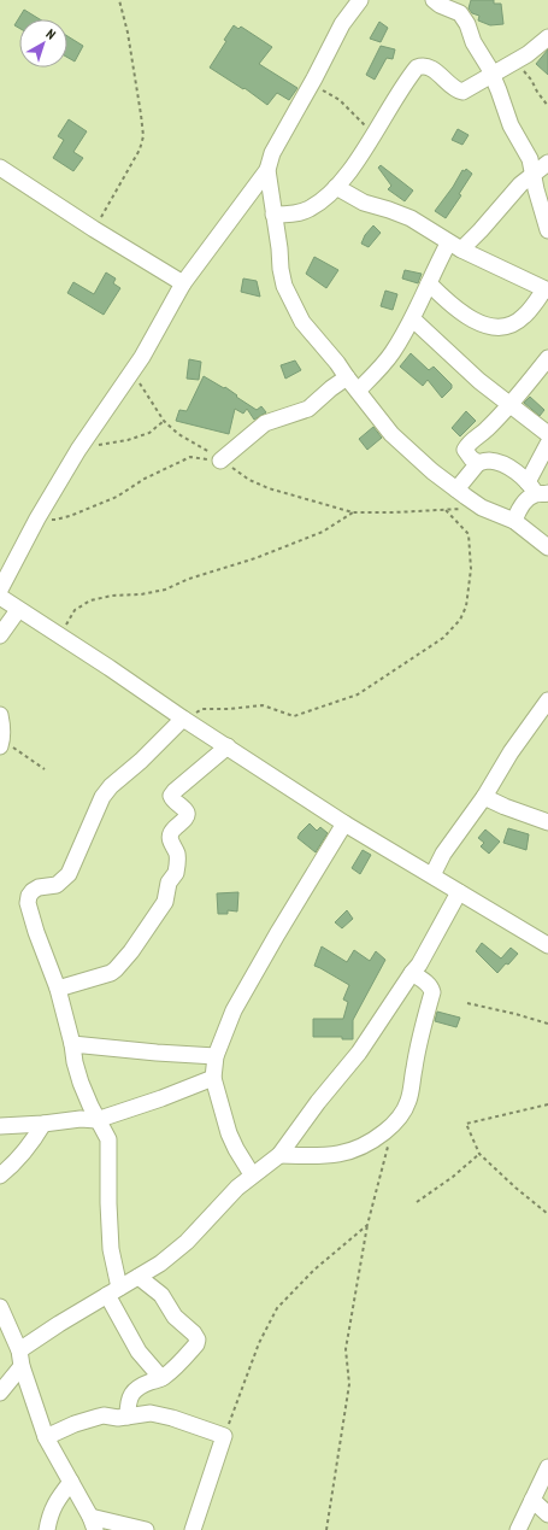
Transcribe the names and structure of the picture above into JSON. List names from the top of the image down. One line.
{"north":"top right"}
